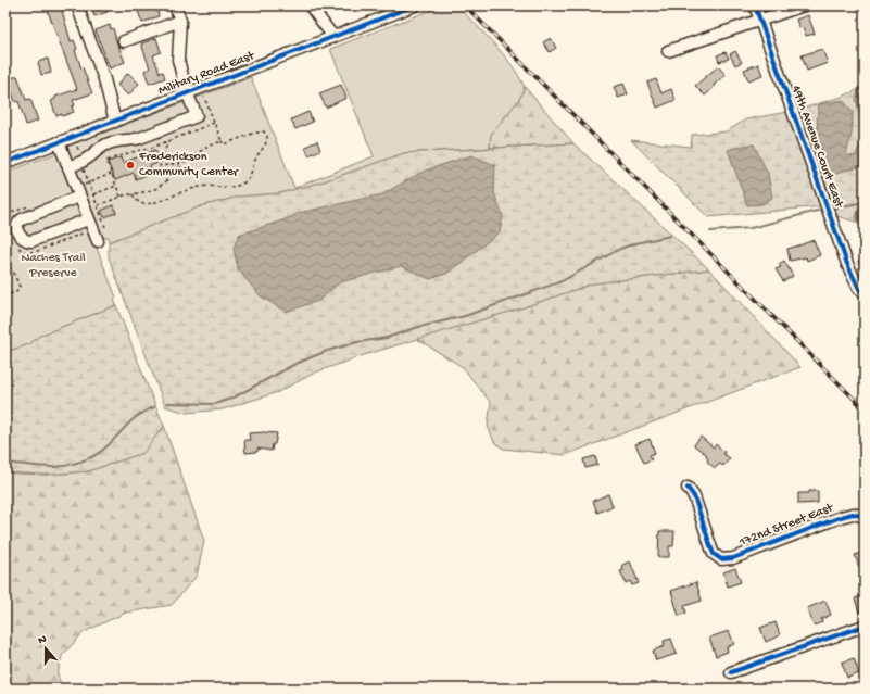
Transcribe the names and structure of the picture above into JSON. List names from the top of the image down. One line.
{"streets":{"street":["Military Road East","49th Avenue Court East","172nd Street East"]},"parks":["Naches Trail Preserve"],"places":["Frederickson Community Center"],"north":"top"}
